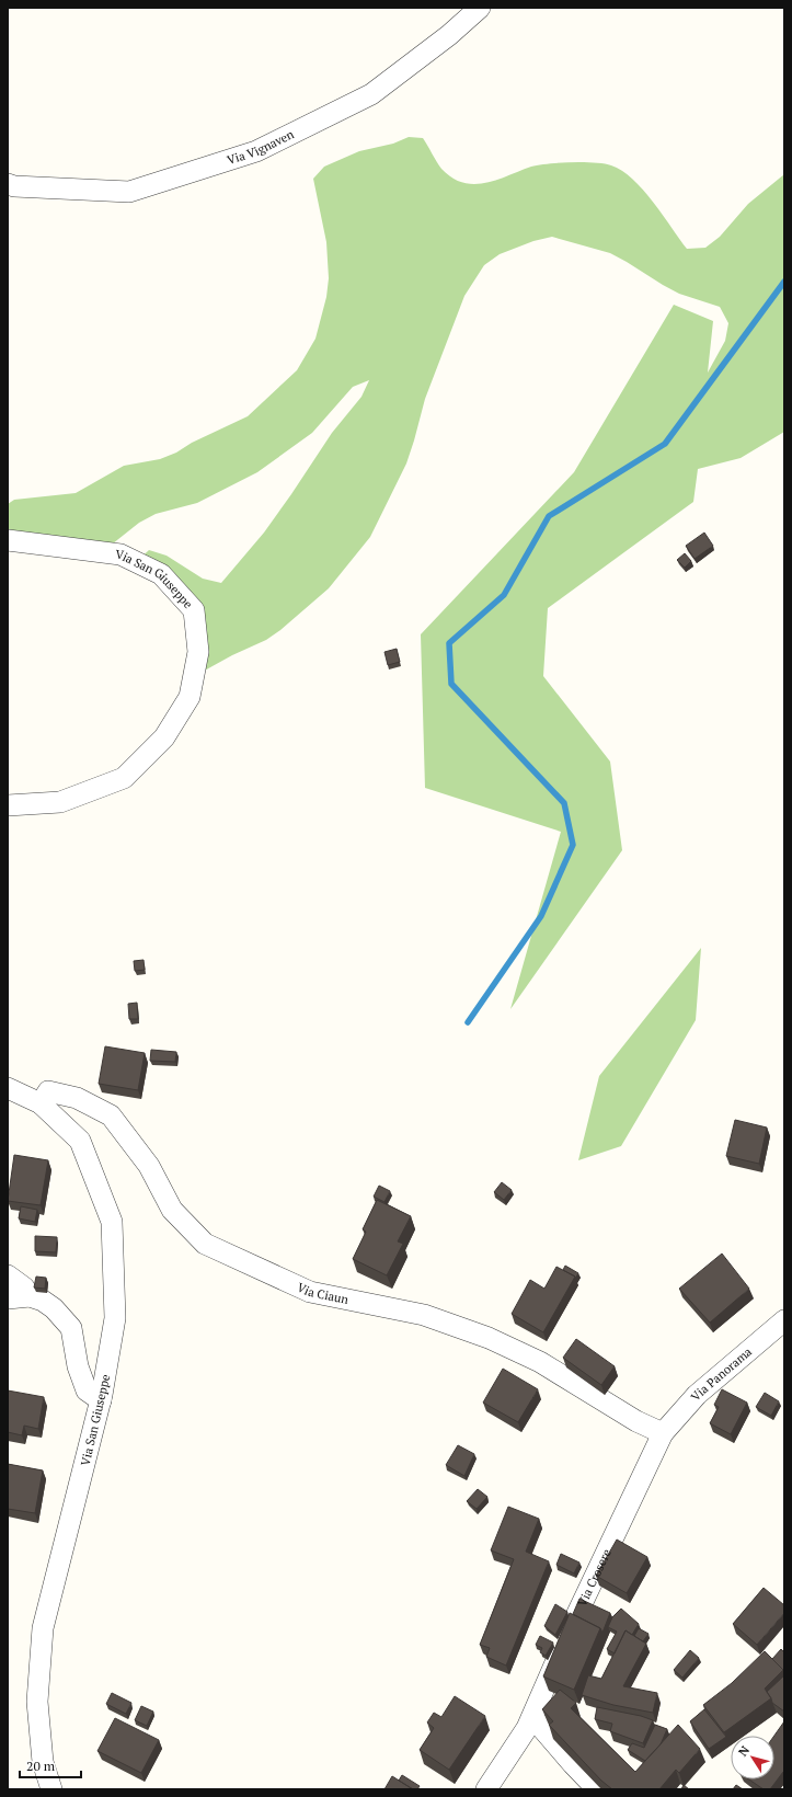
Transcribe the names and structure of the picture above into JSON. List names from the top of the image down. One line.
{"streets":{"street":["Via Vignaven","Via San Giuseppe","Via Ciaun","Via Panorama","Via Crosere"]},"crossings":[["Via San Giuseppe","Via Ciaun"],["Via Ciaun","Via Panorama"],["Via Ciaun","Via Crosere"],["Via Panorama","Via Crosere"]],"scale_bar":"20 m","north":"top left"}
